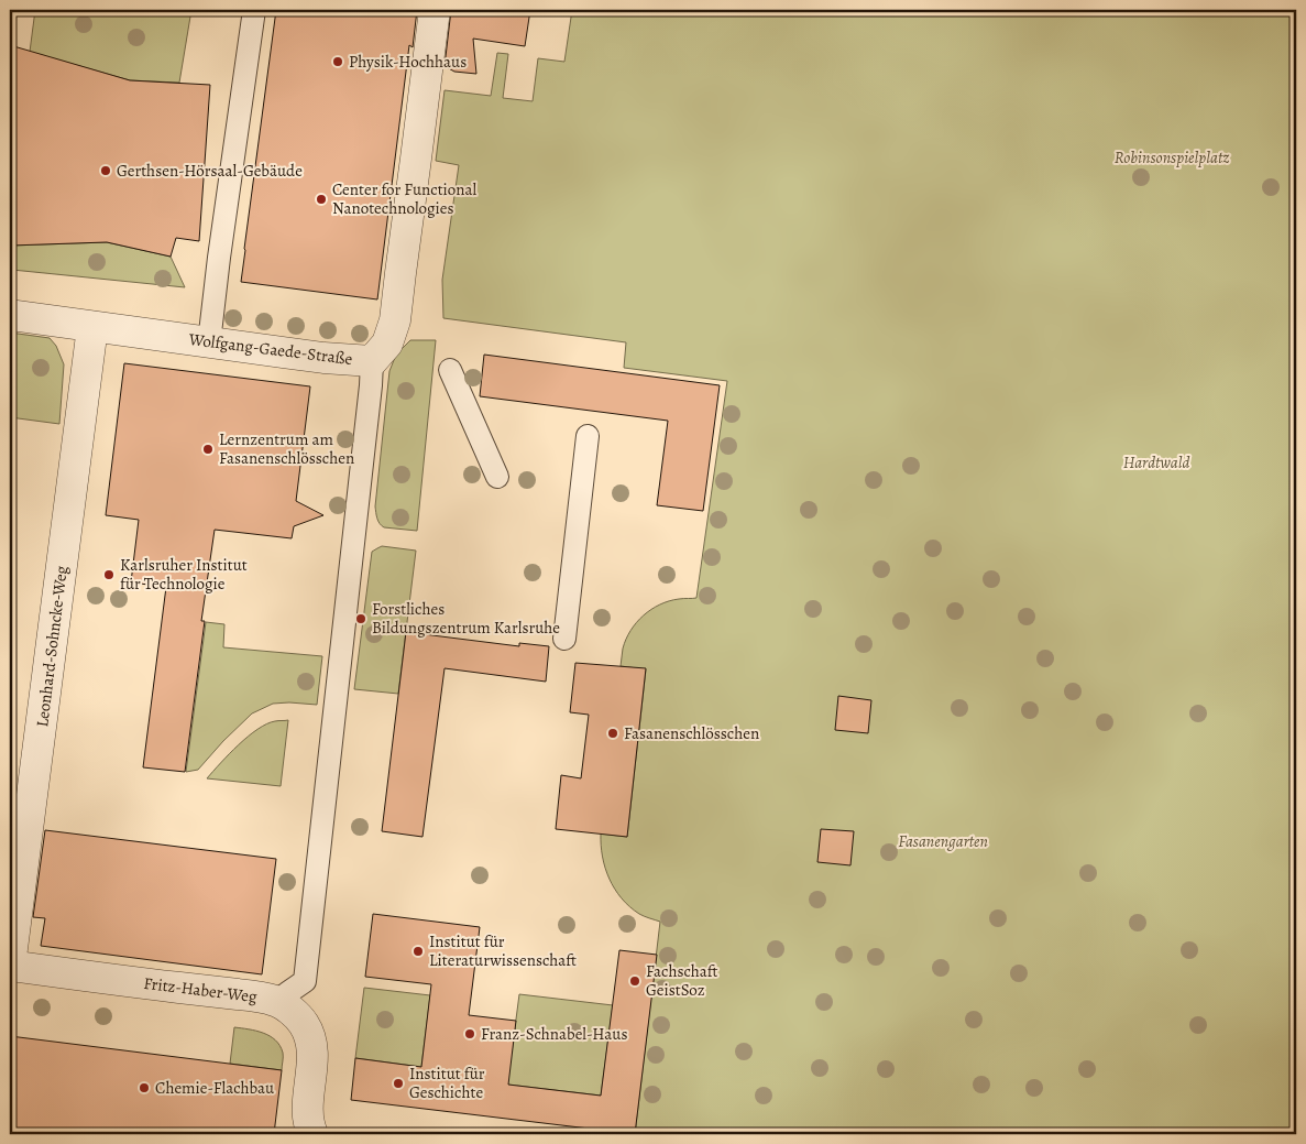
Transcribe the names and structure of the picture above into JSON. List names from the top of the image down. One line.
{"streets":{"street":["Wolfgang-Gaede-Straße","Leonhard-Sohncke-Weg","Fritz-Haber-Weg"]},"crossings":[["Wolfgang-Gaede-Straße","Leonhard-Sohncke-Weg"],["Leonhard-Sohncke-Weg","Fritz-Haber-Weg"]],"parks":["Robinsonspielplatz","Hardtwald","Fasanengarten"],"places":["Physik-Hochhaus","Gerthsen-Hörsaal-Gebäude","Center for Functional Nanotechnologies","Lernzentrum am Fasanenschlösschen","Karlsruher Institut für Technologie","Forstliches Bildungszentrum Karlsruhe","Fasanenschlösschen","Institut für Literaturwissenschaft","Fachschaft GeistSoz","Franz-Schnabel-Haus","Institut für Geschichte","Chemie-Flachbau"]}
